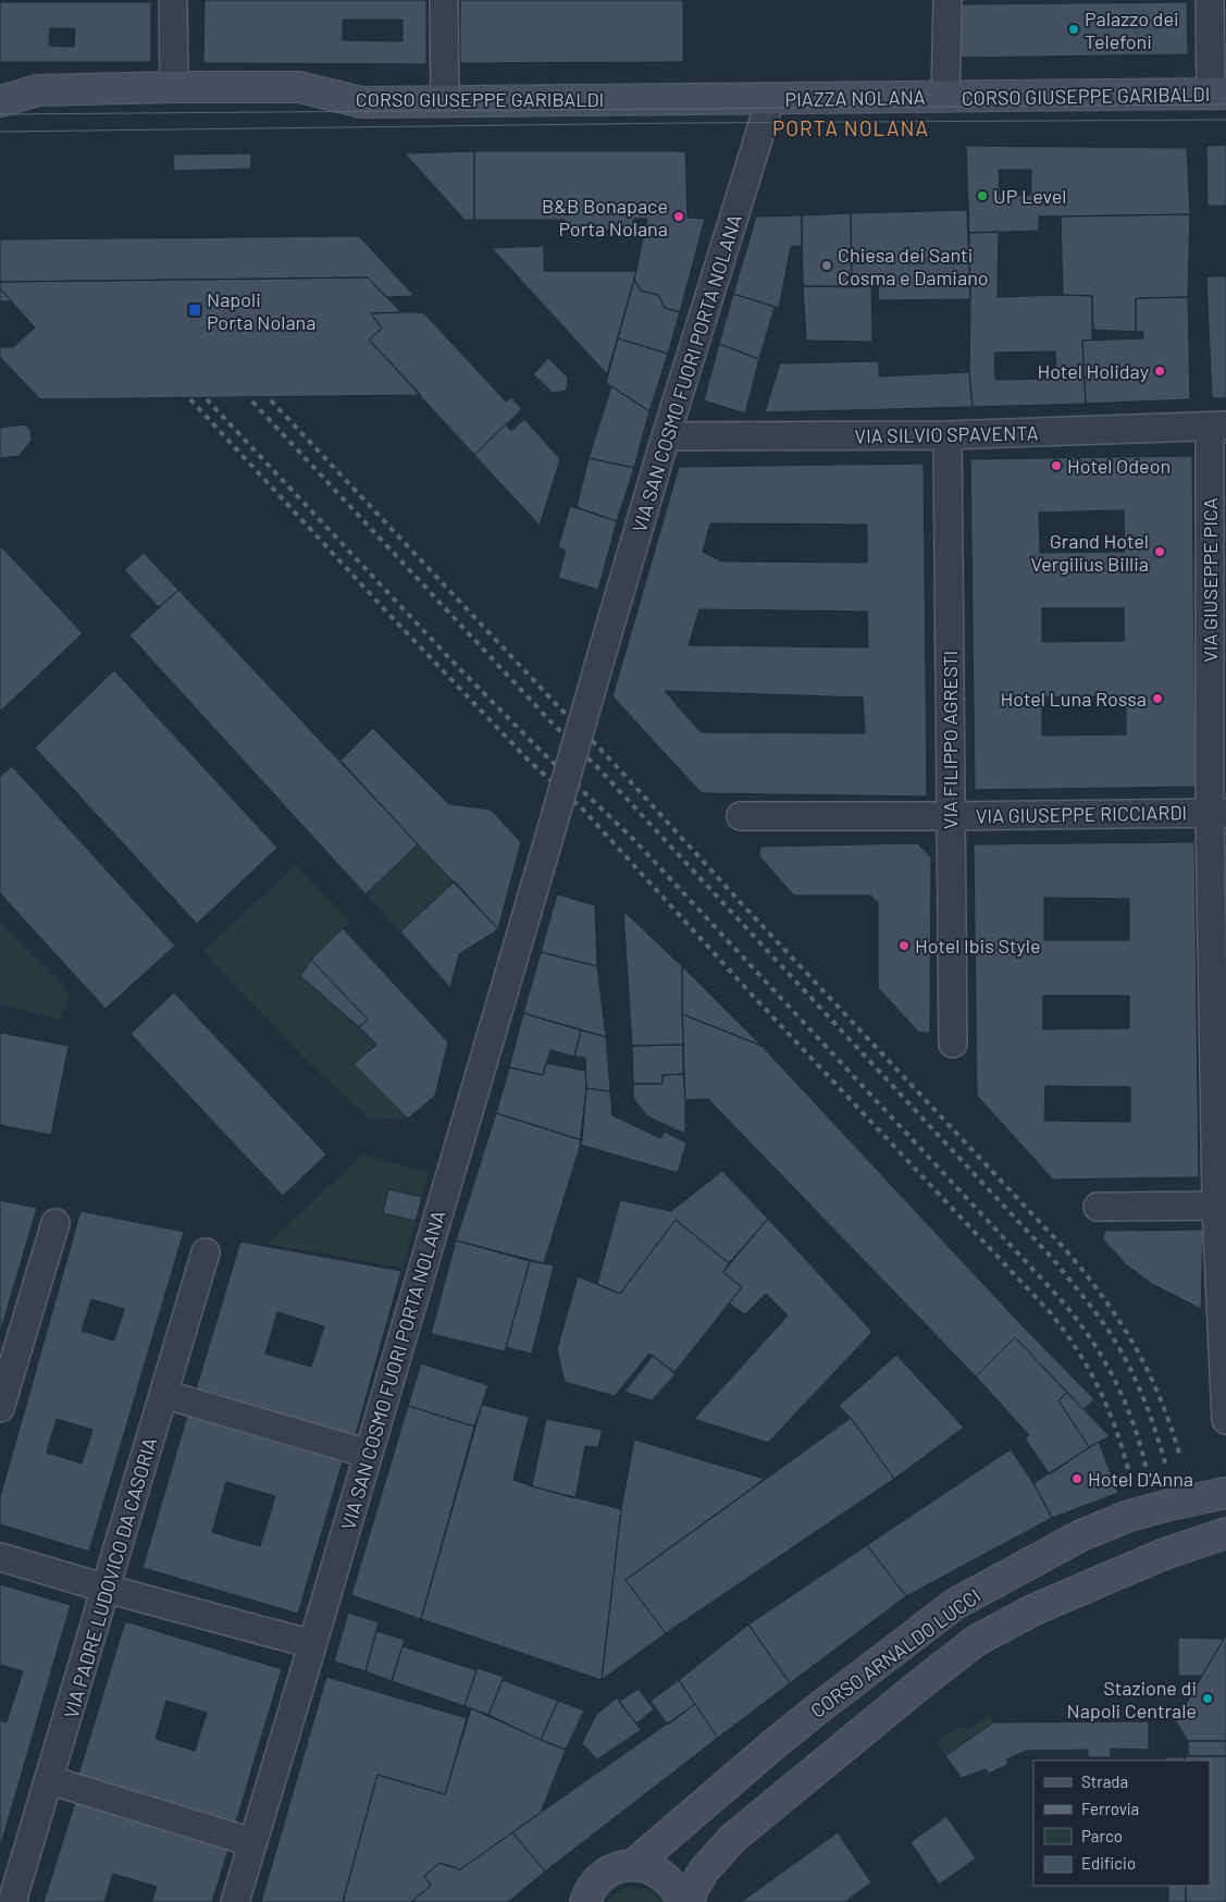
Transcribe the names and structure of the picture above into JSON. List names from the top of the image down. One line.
{"streets":{"main road":["CORSO GIUSEPPE GARIBALDI","PIAZZA NOLANA","CORSO ARNALDO LUCCI"],"street":["VIA SAN COSMO FUORI PORTA NOLANA","VIA SILVIO SPAVENTA","VIA GIUSEPPE PICA","VIA FILIPPO AGRESTI","VIA GIUSEPPE RICCIARDI","VIA PADRE LUDOVICO DA CASORIA"]},"crossings":[["CORSO GIUSEPPE GARIBALDI","PIAZZA NOLANA"],["CORSO GIUSEPPE GARIBALDI","VIA SAN COSMO FUORI PORTA NOLANA"],["PIAZZA NOLANA","VIA SAN COSMO FUORI PORTA NOLANA"],["VIA SAN COSMO FUORI PORTA NOLANA","VIA SILVIO SPAVENTA"],["VIA SILVIO SPAVENTA","VIA GIUSEPPE PICA"],["VIA SILVIO SPAVENTA","VIA FILIPPO AGRESTI"],["VIA GIUSEPPE PICA","VIA GIUSEPPE RICCIARDI"],["VIA FILIPPO AGRESTI","VIA GIUSEPPE RICCIARDI"]],"districts":["PORTA NOLANA"],"places":{"other":["Palazzo dei Telefoni","UP Level","B&B Bonapace Porta Nolana","Chiesa dei Santi Cosma e Damiano","Hotel Holiday","Hotel Odeon","Grand Hotel Vergilius Billia","Hotel Luna Rossa","Hotel Ibis Style","Hotel D'Anna","Stazione di Napoli Centrale"],"transit":["Napoli Porta Nolana"]},"legend":["Strada","Ferrovia","Parco","Edificio"]}
